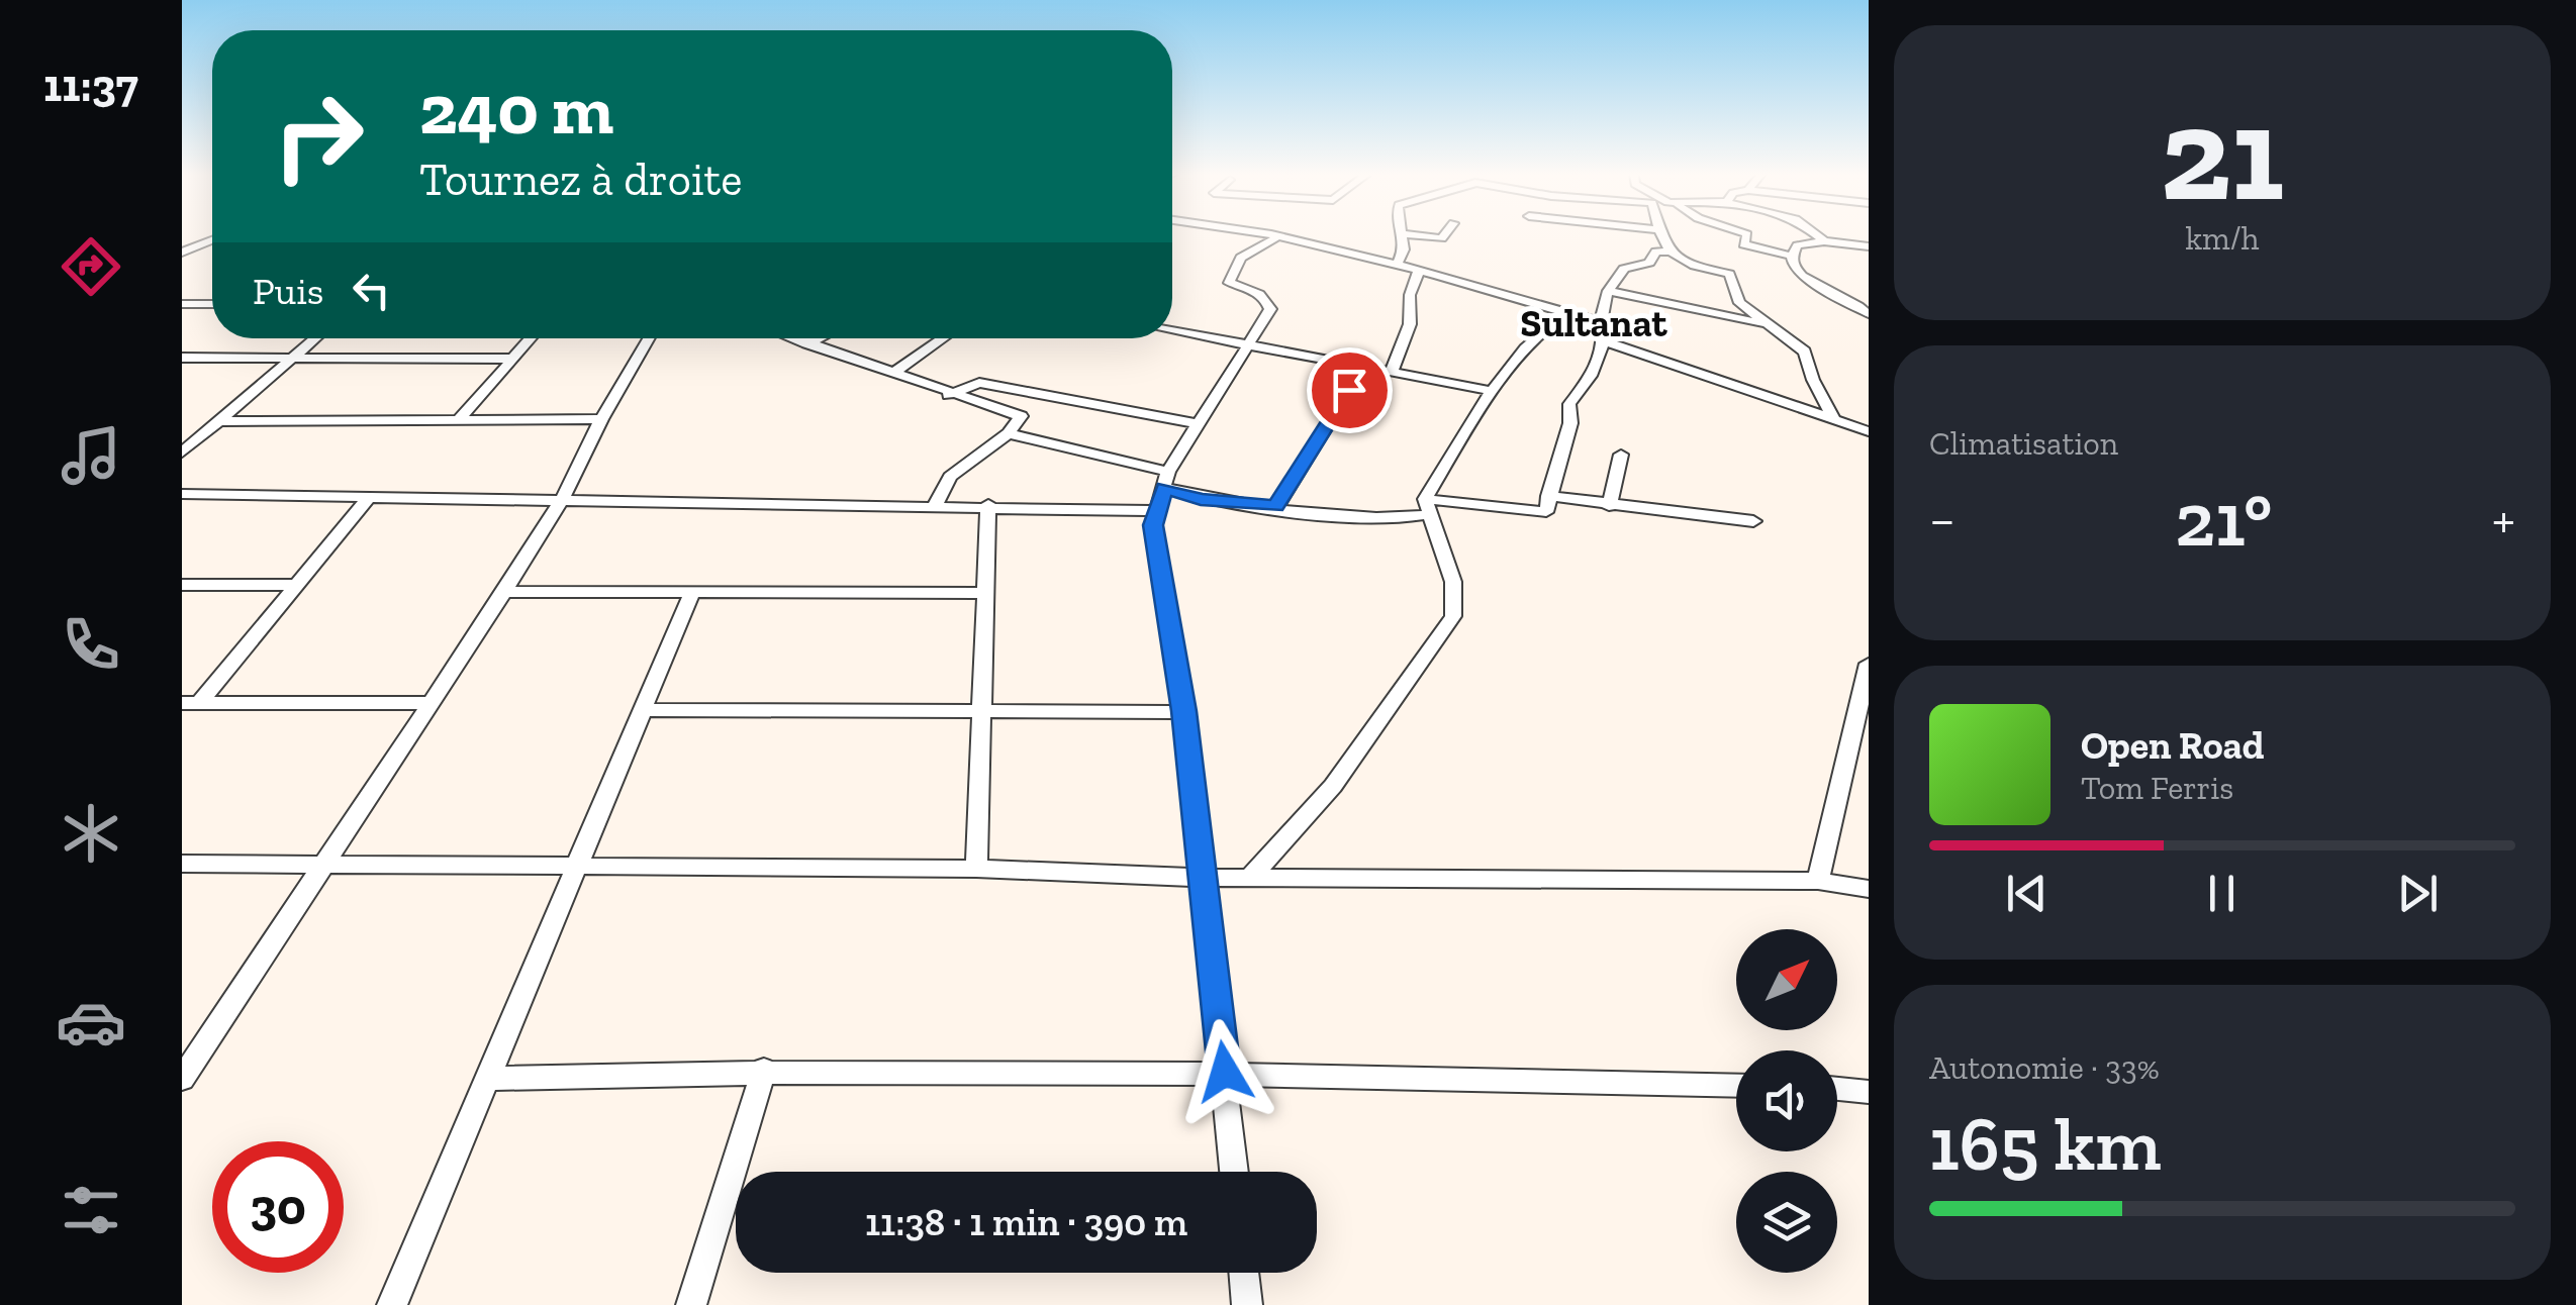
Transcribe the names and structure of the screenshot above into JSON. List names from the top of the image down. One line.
{"districts":["Sultanat"],"north":"top right","page":{"tabs":"11:37","tile":[["21","km/h"],"Climatisation",["Autonomie · 33%","165 km"]],"turn":["240 m","Tournez à droite"],"then":"Puis","heat":["−","21°","+"],"song":["Open Road","Tom Ferris"],"limit":"30","trip":"11:38 · 1 min · 390 m"}}
